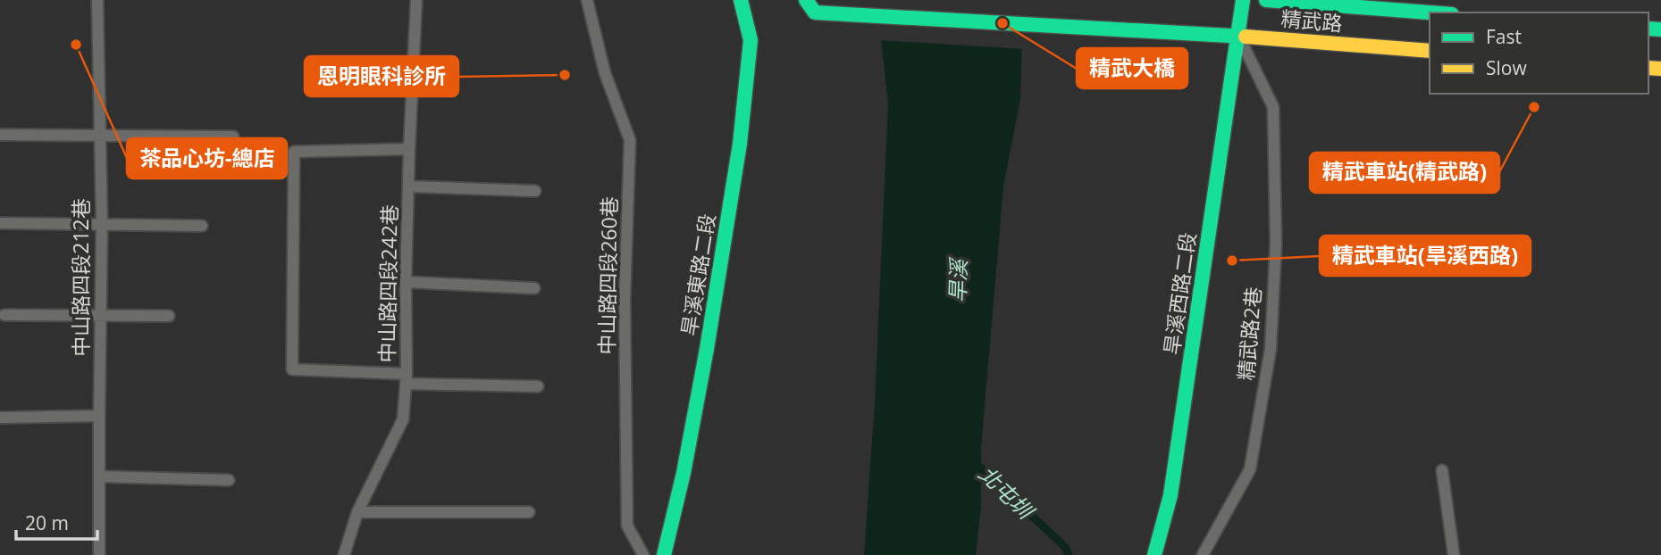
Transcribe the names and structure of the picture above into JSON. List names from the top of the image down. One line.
{"streets":{"street":["精武路","旱溪東路二段","旱溪西路二段"],"lane":["中山路四段260巷","中山路四段212巷","中山路四段242巷","精武路2巷"]},"crossings":[["精武路","旱溪西路二段"],["精武路","精武路2巷"],["旱溪西路二段","精武路2巷"]],"water":["旱溪","北屯圳"],"places":["精武大橋","茶品心坊-總店","恩明眼科診所","精武車站(精武路)","精武車站(旱溪西路)"],"legend":["Fast","Slow"],"scale_bar":"20 m"}
